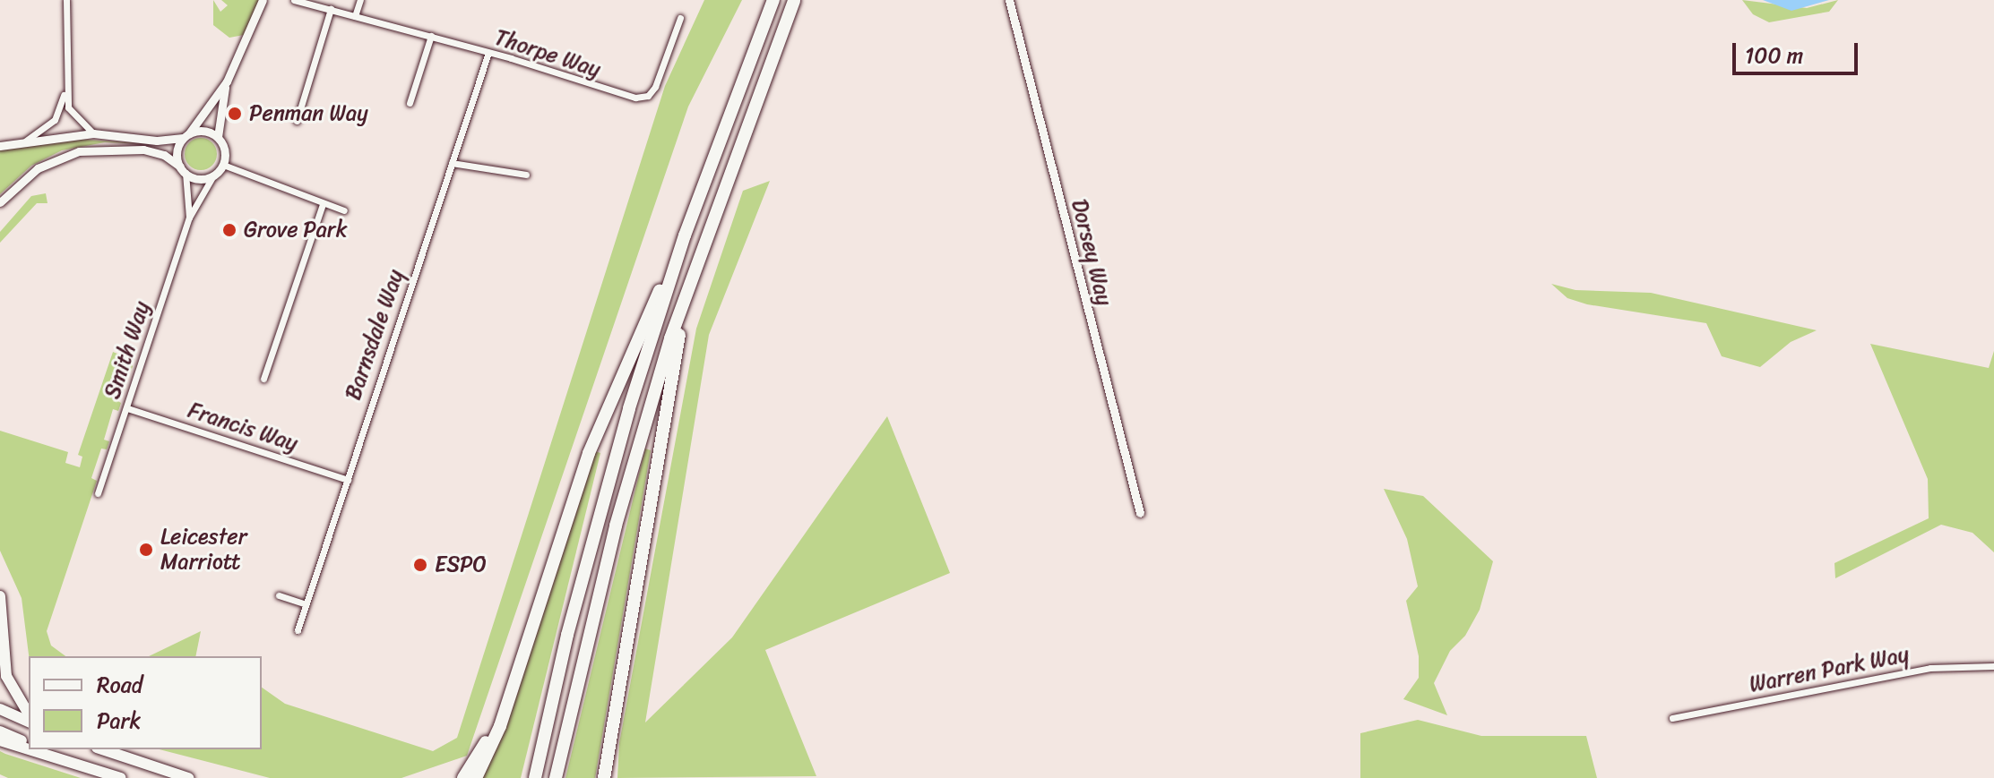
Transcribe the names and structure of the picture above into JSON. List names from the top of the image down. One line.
{"streets":{"street":["Thorpe Way","Dorsey Way","Barnsdale Way","Smith Way","Francis Way","Warren Park Way"]},"crossings":[["Thorpe Way","Barnsdale Way"],["Barnsdale Way","Francis Way"],["Smith Way","Francis Way"]],"places":["Penman Way","Grove Park","Leicester Marriott","ESPO"],"legend":["Road","Park"],"scale_bar":"100 m"}
